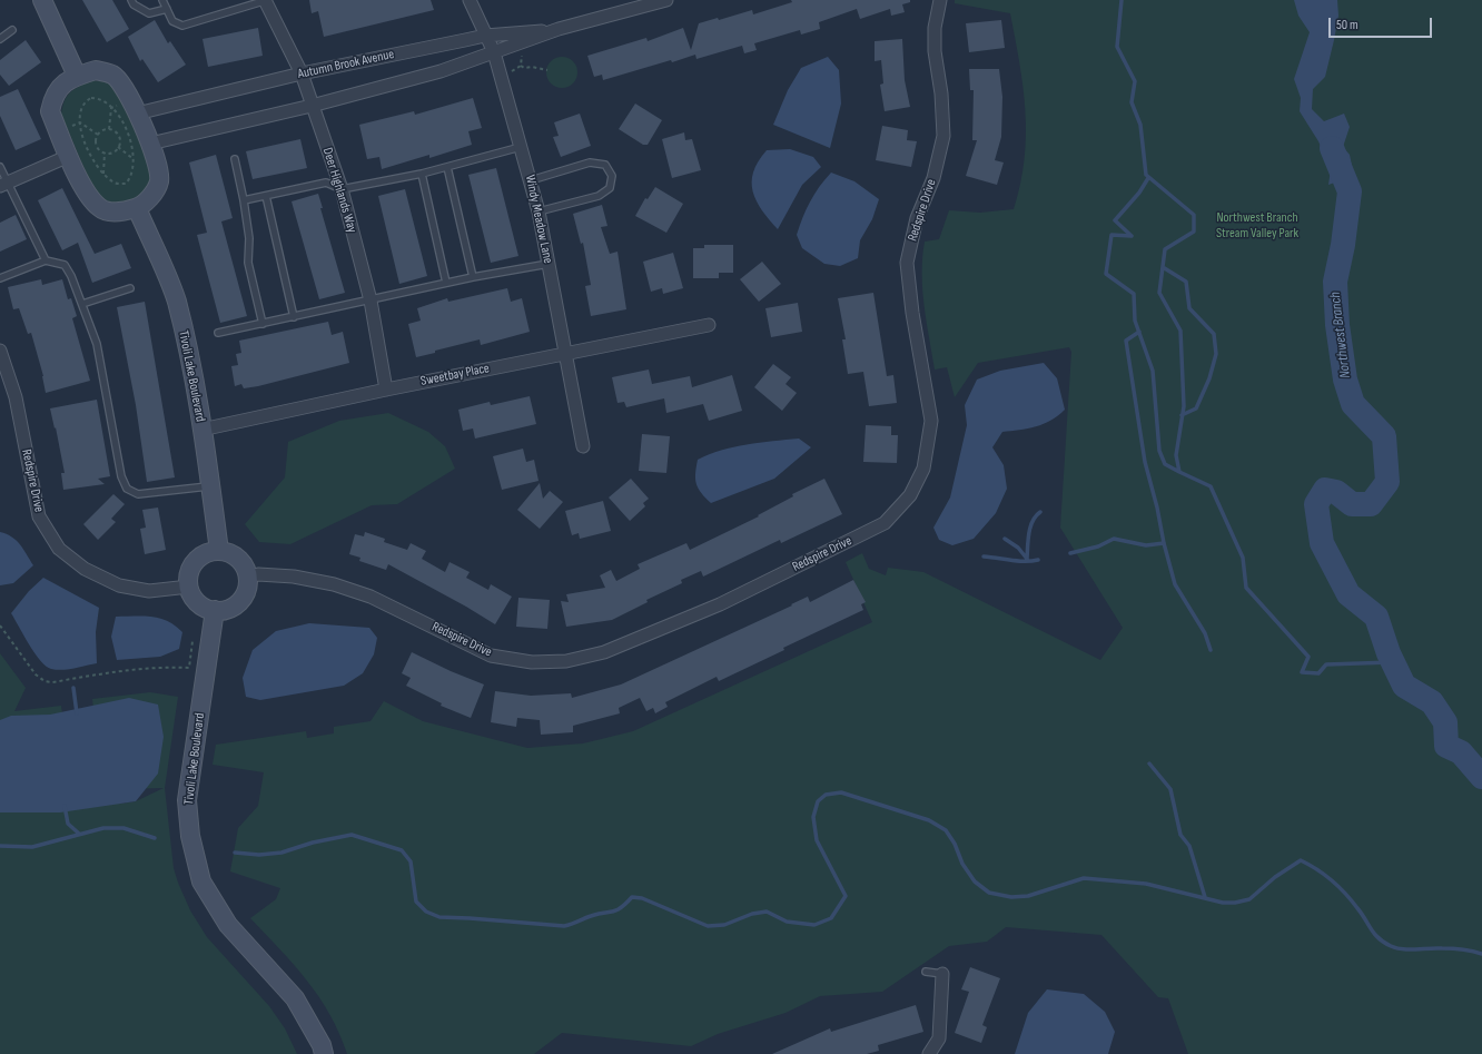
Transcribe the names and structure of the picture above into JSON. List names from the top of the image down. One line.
{"streets":{"street":["Autumn Brook Avenue","Deer Highlands Way","Redspire Drive","Windy Meadow Lane","Sweetbay Place","Tivoli Lake Boulevard"]},"crossings":[["Autumn Brook Avenue","Deer Highlands Way"],["Autumn Brook Avenue","Windy Meadow Lane"],["Deer Highlands Way","Sweetbay Place"],["Redspire Drive","Tivoli Lake Boulevard"],["Windy Meadow Lane","Sweetbay Place"],["Sweetbay Place","Tivoli Lake Boulevard"]],"water":["Northwest Branch"],"parks":["Northwest Branch Stream Valley Park"],"scale_bar":"50 m"}
